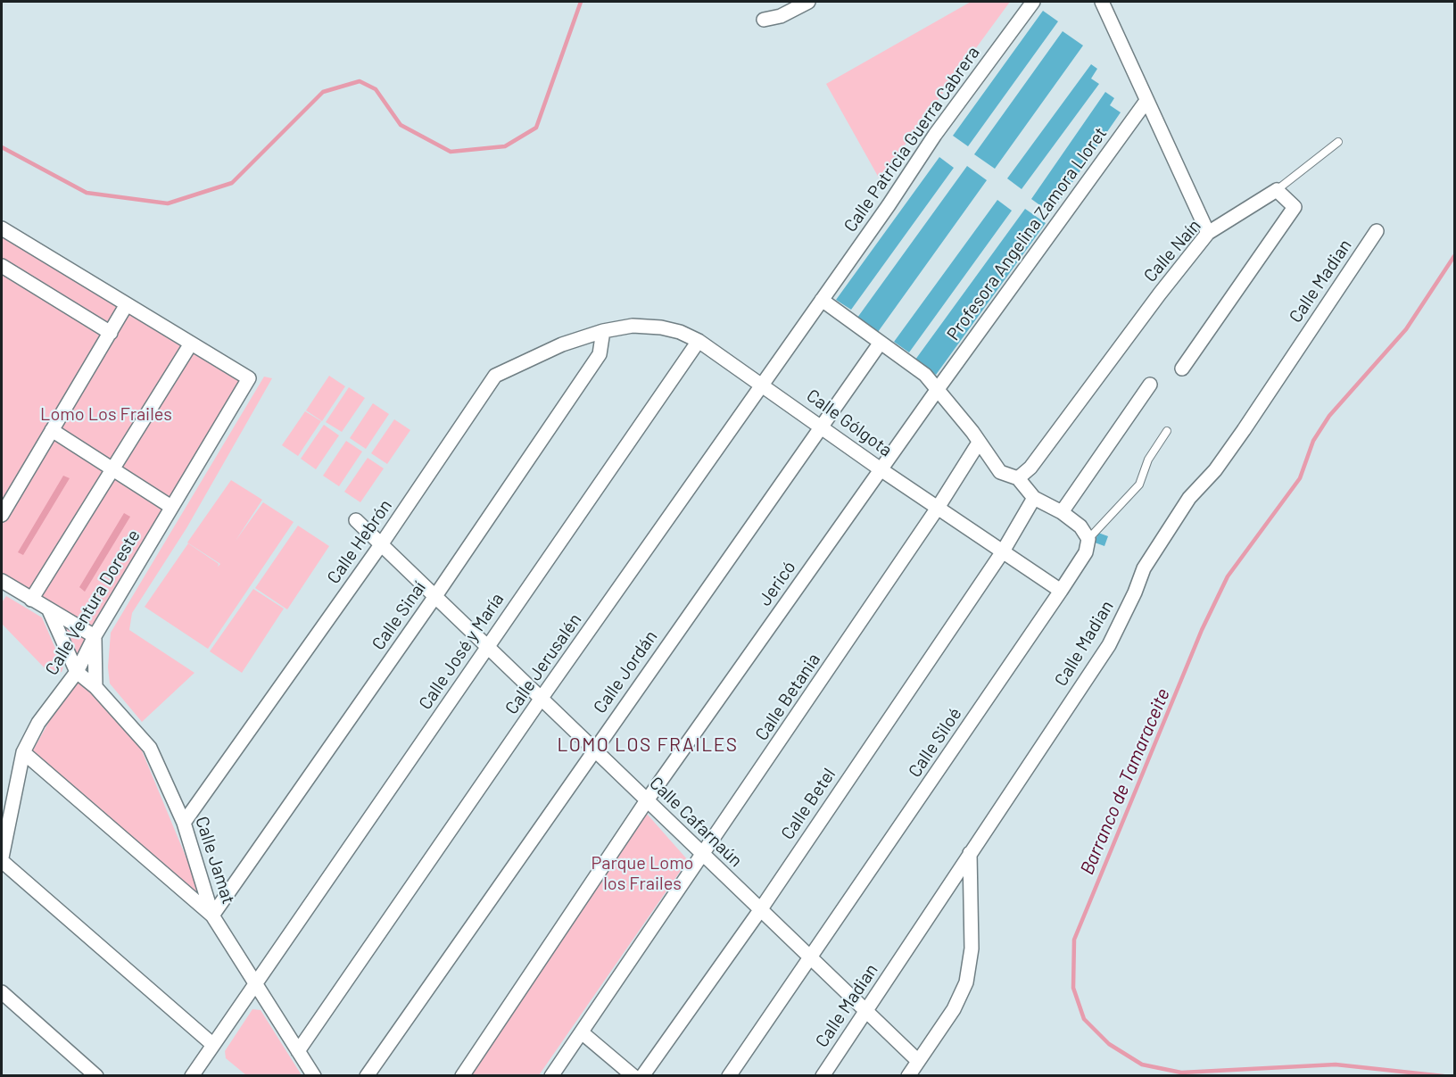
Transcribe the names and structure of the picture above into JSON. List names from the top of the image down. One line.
{"streets":{"street":["Calle Patricia Guerra Cabrera","Profesora Angelina Zamora Lloret","Calle Naín","Calle Madian","Calle Gólgota","Calle Hebrón","Jericó","Calle Ventura Doreste","Calle Sinaí","Calle José y María","Calle Jerusalén","Calle Jordán","Calle Betania","Calle Siloé","Calle Betel","Calle Cafarnaún","Calle Jamat"]},"crossings":[["Calle Patricia Guerra Cabrera","Calle Jerusalén"],["Profesora Angelina Zamora Lloret","Jericó"],["Calle Madian","Calle Cafarnaún"],["Calle Gólgota","Calle Hebrón"],["Calle Gólgota","Jericó"],["Calle Gólgota","Calle Sinaí"],["Calle Gólgota","Calle José y María"],["Calle Gólgota","Calle Jerusalén"],["Calle Gólgota","Calle Jordán"],["Calle Gólgota","Calle Betania"],["Calle Gólgota","Calle Siloé"],["Calle Gólgota","Calle Betel"],["Calle Hebrón","Calle Sinaí"],["Calle Hebrón","Calle Cafarnaún"],["Calle Hebrón","Calle Jamat"],["Jericó","Calle Cafarnaún"],["Calle Ventura Doreste","Calle Jamat"],["Calle Sinaí","Calle Cafarnaún"],["Calle Sinaí","Calle Jamat"],["Calle José y María","Calle Cafarnaún"],["Calle José y María","Calle Jamat"],["Calle Jerusalén","Calle Cafarnaún"],["Calle Jerusalén","Calle Jamat"],["Calle Jordán","Calle Cafarnaún"],["Calle Betania","Calle Cafarnaún"],["Calle Siloé","Calle Cafarnaún"],["Calle Betel","Calle Cafarnaún"]],"districts":["LOMO LOS FRAILES"],"water":["Barranco de Tamaraceite"],"parks":["Lomo Los Frailes","Parque Lomo los Frailes"]}
